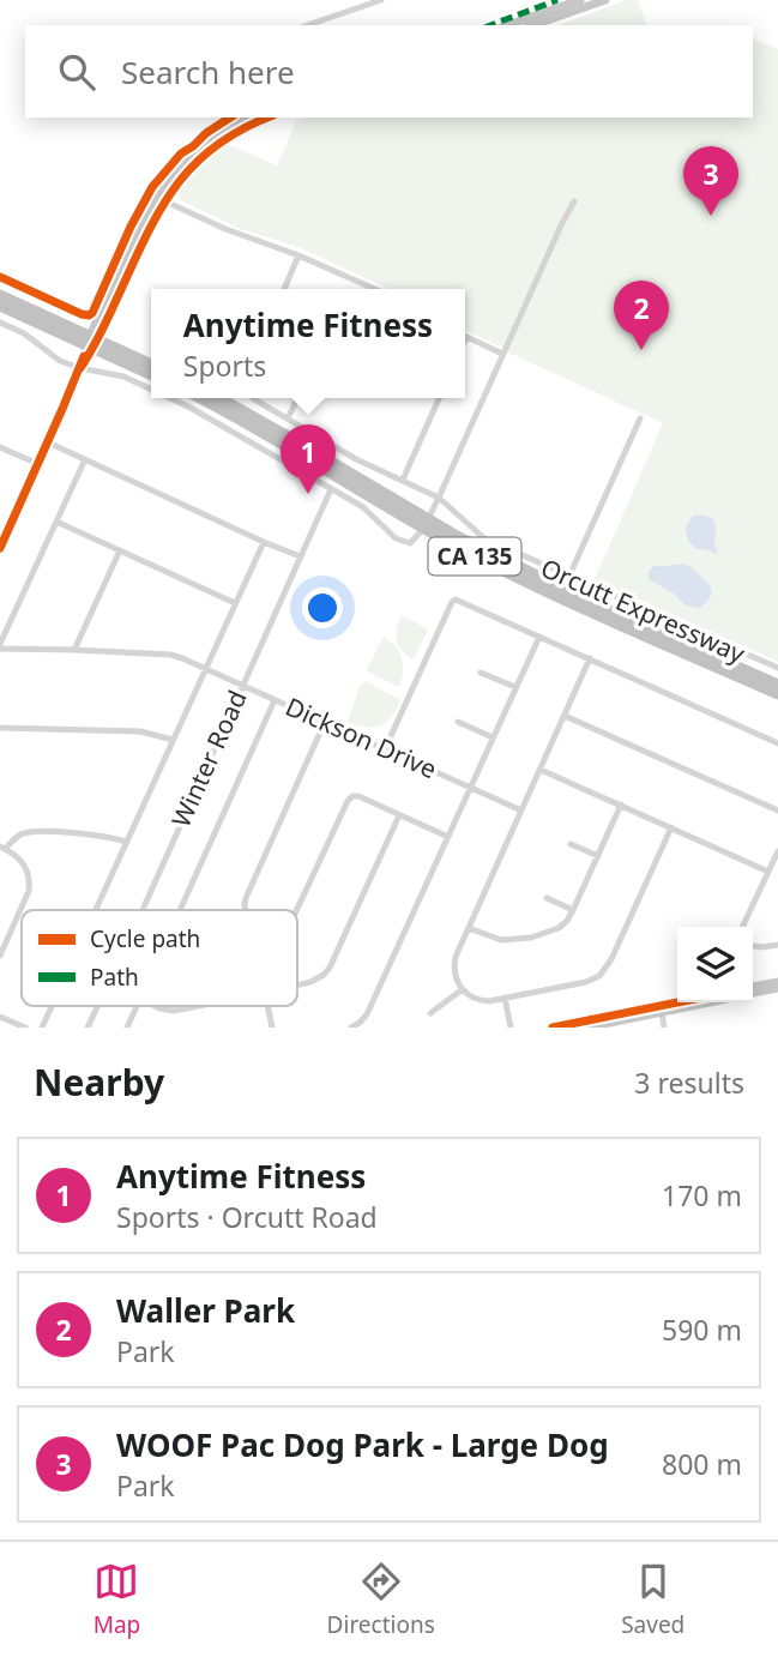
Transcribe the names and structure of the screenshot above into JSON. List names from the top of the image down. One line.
{"streets":{"highway":["CA 135","Orcutt Expressway"],"street":["Dickson Drive","Winter Road"]},"crossings":[["Dickson Drive","Winter Road"]],"legend":["Cycle path","Path"],"page":{"search":"Search here","pins":["3","2","1"],"popup":["Anytime Fitness","Sports"],"heading":["Nearby","3 results"],"list":[{"mark":"1","name":"Anytime Fitness","note":"Sports · Orcutt Road","value":"170 m"},{"mark":"2","name":"Waller Park","note":"Park","value":"590 m"},{"mark":"3","name":"WOOF Pac Dog Park - Large Dog","note":"Park","value":"800 m"}],"nav":["Map","Directions","Saved"]}}
